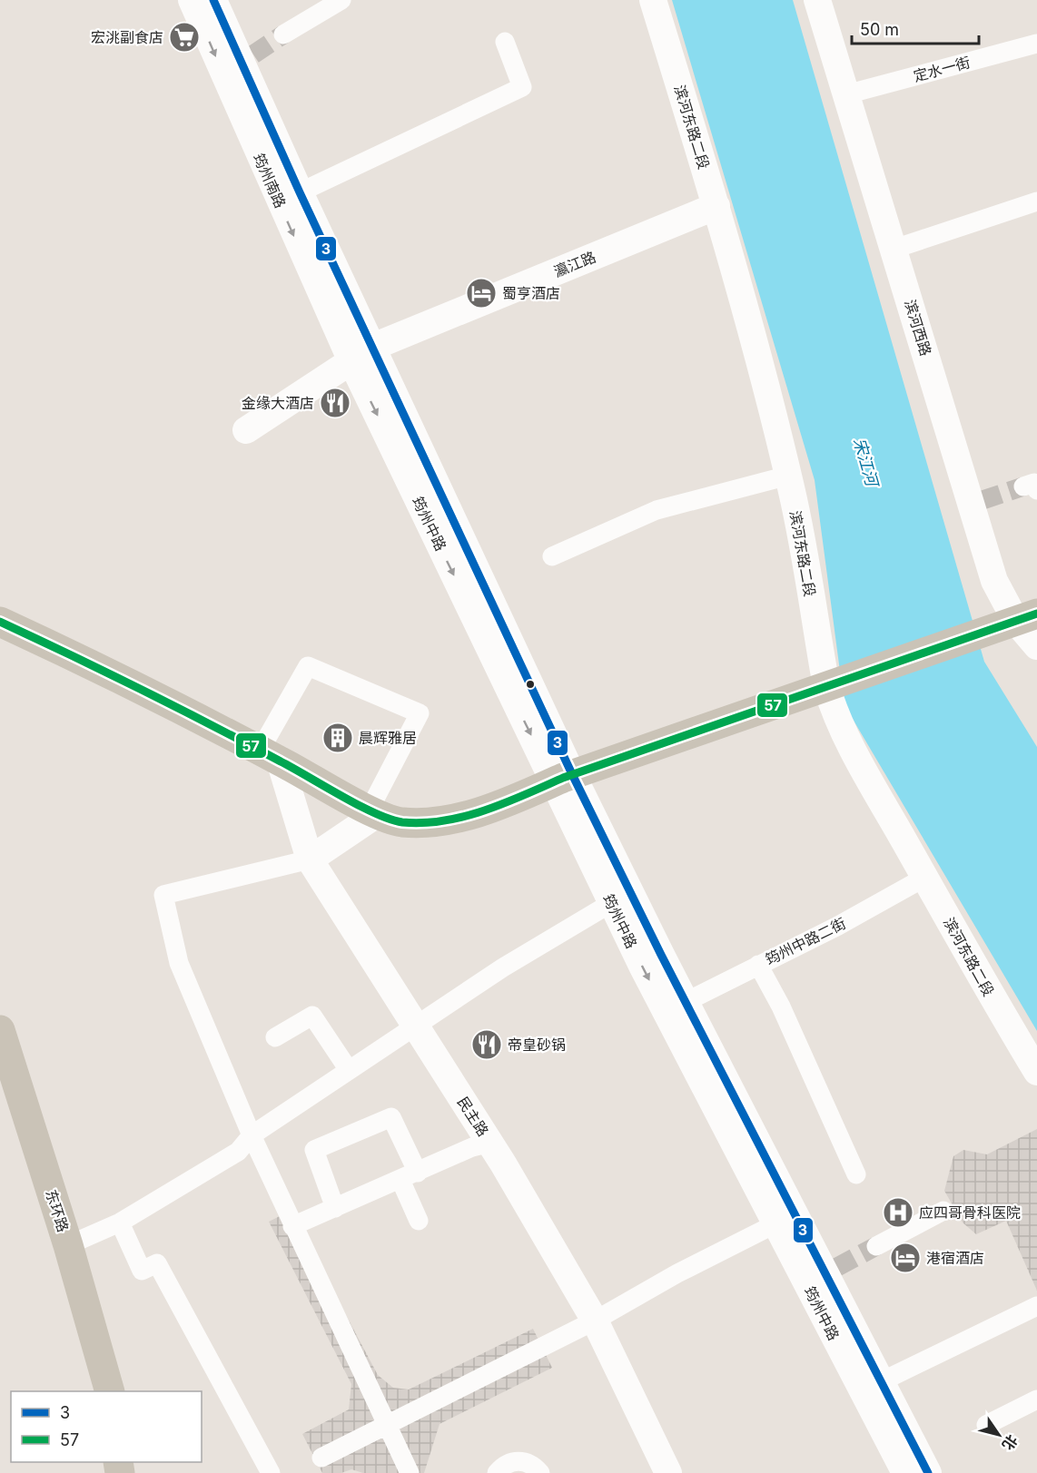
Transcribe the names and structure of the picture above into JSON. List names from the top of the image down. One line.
{"streets":{"main road":["东环路"],"street":["定水一街","滨河东路二段","筠州南路","瀛江路","滨河西路","筠州中路","筠州中路二街","民主路"]},"crossings":[["定水一街","滨河西路"],["滨河东路二段","瀛江路"],["滨河东路二段","筠州中路二街"],["筠州南路","瀛江路"],["筠州南路","筠州中路"],["瀛江路","筠州中路"],["筠州中路","筠州中路二街"]],"water":["宋江河"],"places":{"supermarket":["宏洮副食店"],"hotel":["蜀亨酒店","港宿酒店"],"restaurant":["金缘大酒店","帝皇砂锅"],"building":["晨辉雅居"],"hospital":["应四哥骨科医院"]},"lines":["transit line 3","transit line 57"],"legend":["3","57"],"scale_bar":"50 m","north":"bottom right"}
